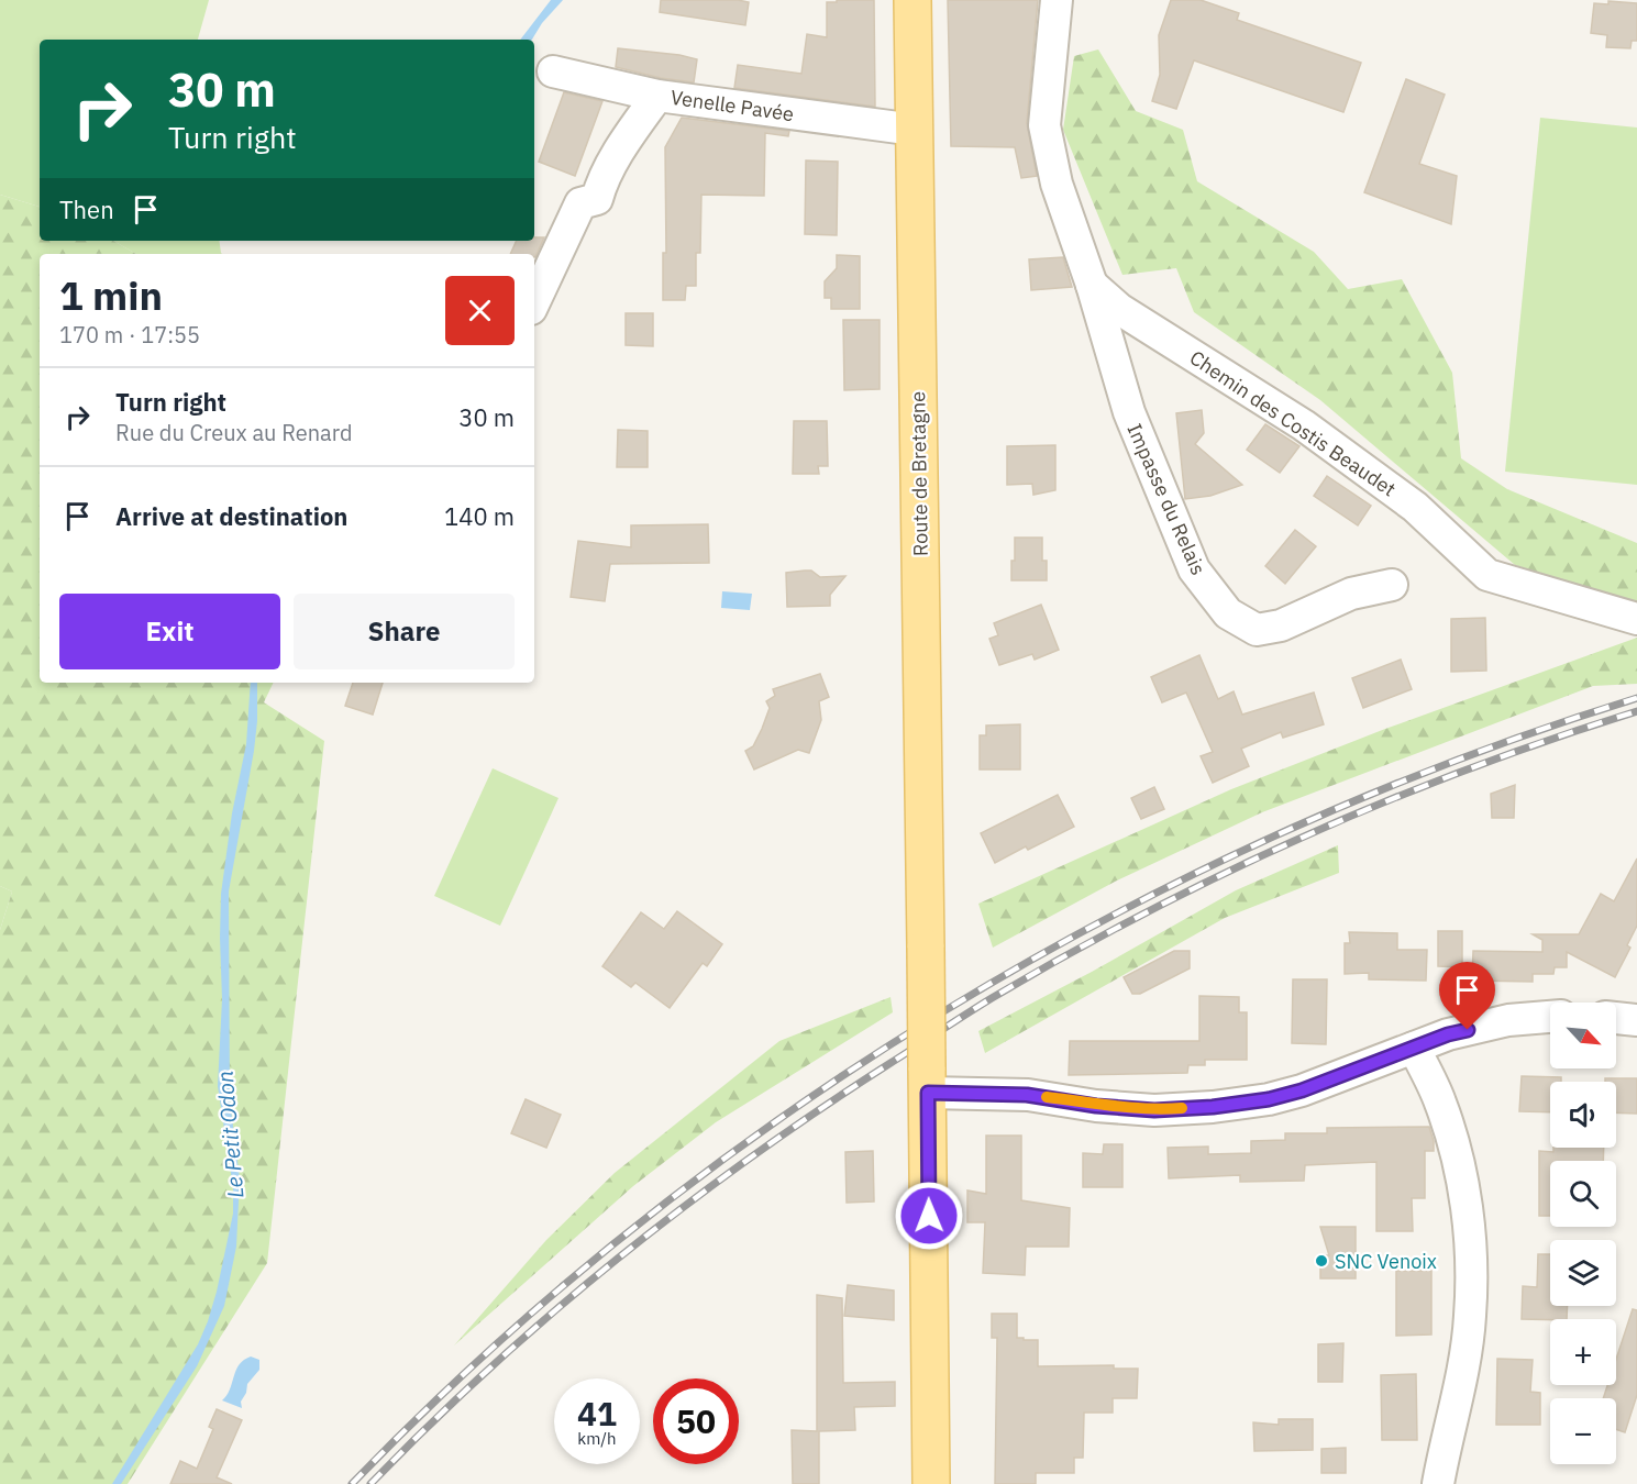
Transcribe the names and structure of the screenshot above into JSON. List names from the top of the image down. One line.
{"streets":{"main road":["Route de Bretagne"],"street":["Venelle Pavée","Chemin des Costis Beaudet","Impasse du Relais"]},"crossings":[["Venelle Pavée","Route de Bretagne"],["Chemin des Costis Beaudet","Impasse du Relais"]],"water":["Le Petit Odon"],"places":["SNC Venoix"],"north":"bottom right","page":{"turn":["30 m","Turn right"],"then":"Then","heading":["1 min","170 m · 17:55"],"list":[{"name":"Turn right","note":"Rue du Creux au Renard","value":"30 m"},{"name":"Arrive at destination","value":"140 m"}],"buttons":["Exit","Share"],"map_buttons":["+","−"],"speed":"41 km/h","limit":"50"}}
